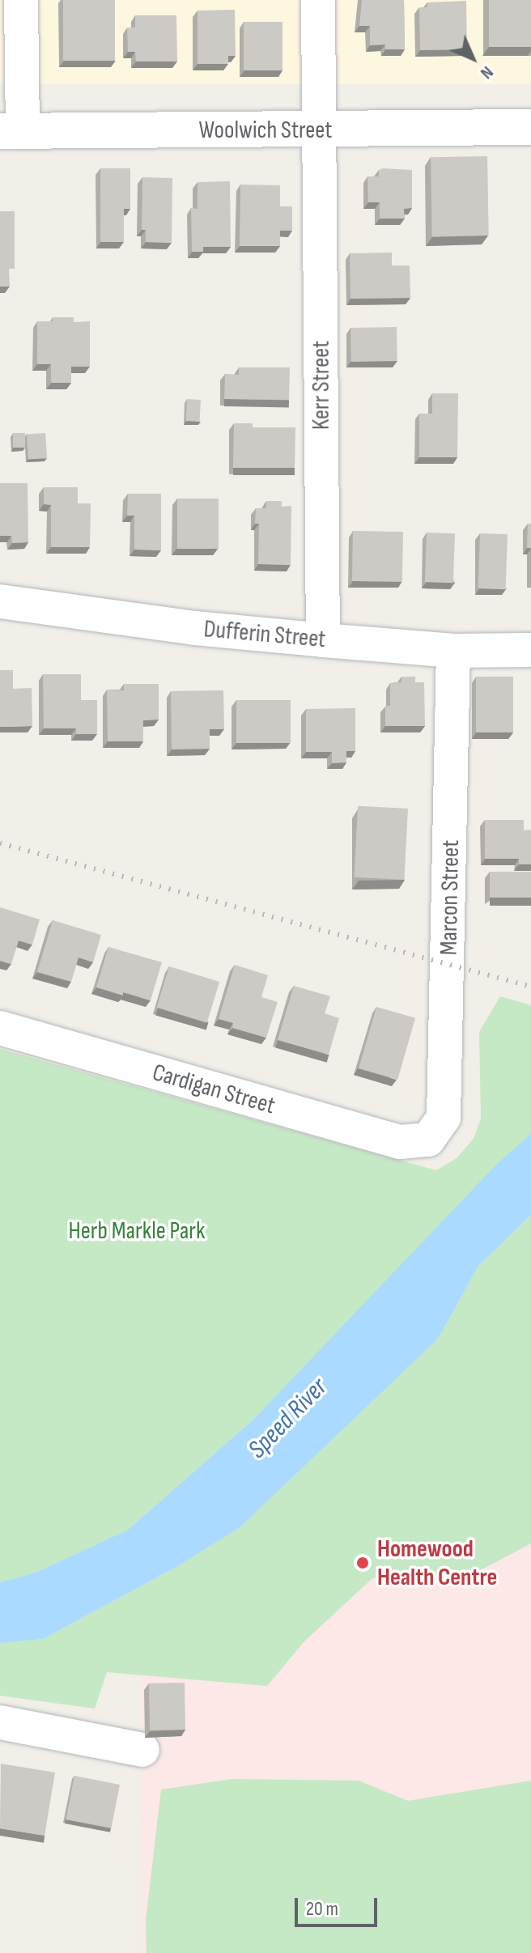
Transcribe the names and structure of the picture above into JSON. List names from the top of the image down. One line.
{"streets":{"main road":["Woolwich Street"],"street":["Kerr Street","Dufferin Street","Marcon Street","Cardigan Street"]},"crossings":[["Woolwich Street","Kerr Street"],["Kerr Street","Dufferin Street"],["Dufferin Street","Marcon Street"],["Marcon Street","Cardigan Street"]],"water":["Speed River"],"parks":["Herb Markle Park"],"places":["Homewood Health Centre"],"scale_bar":"20 m","north":"bottom right"}
